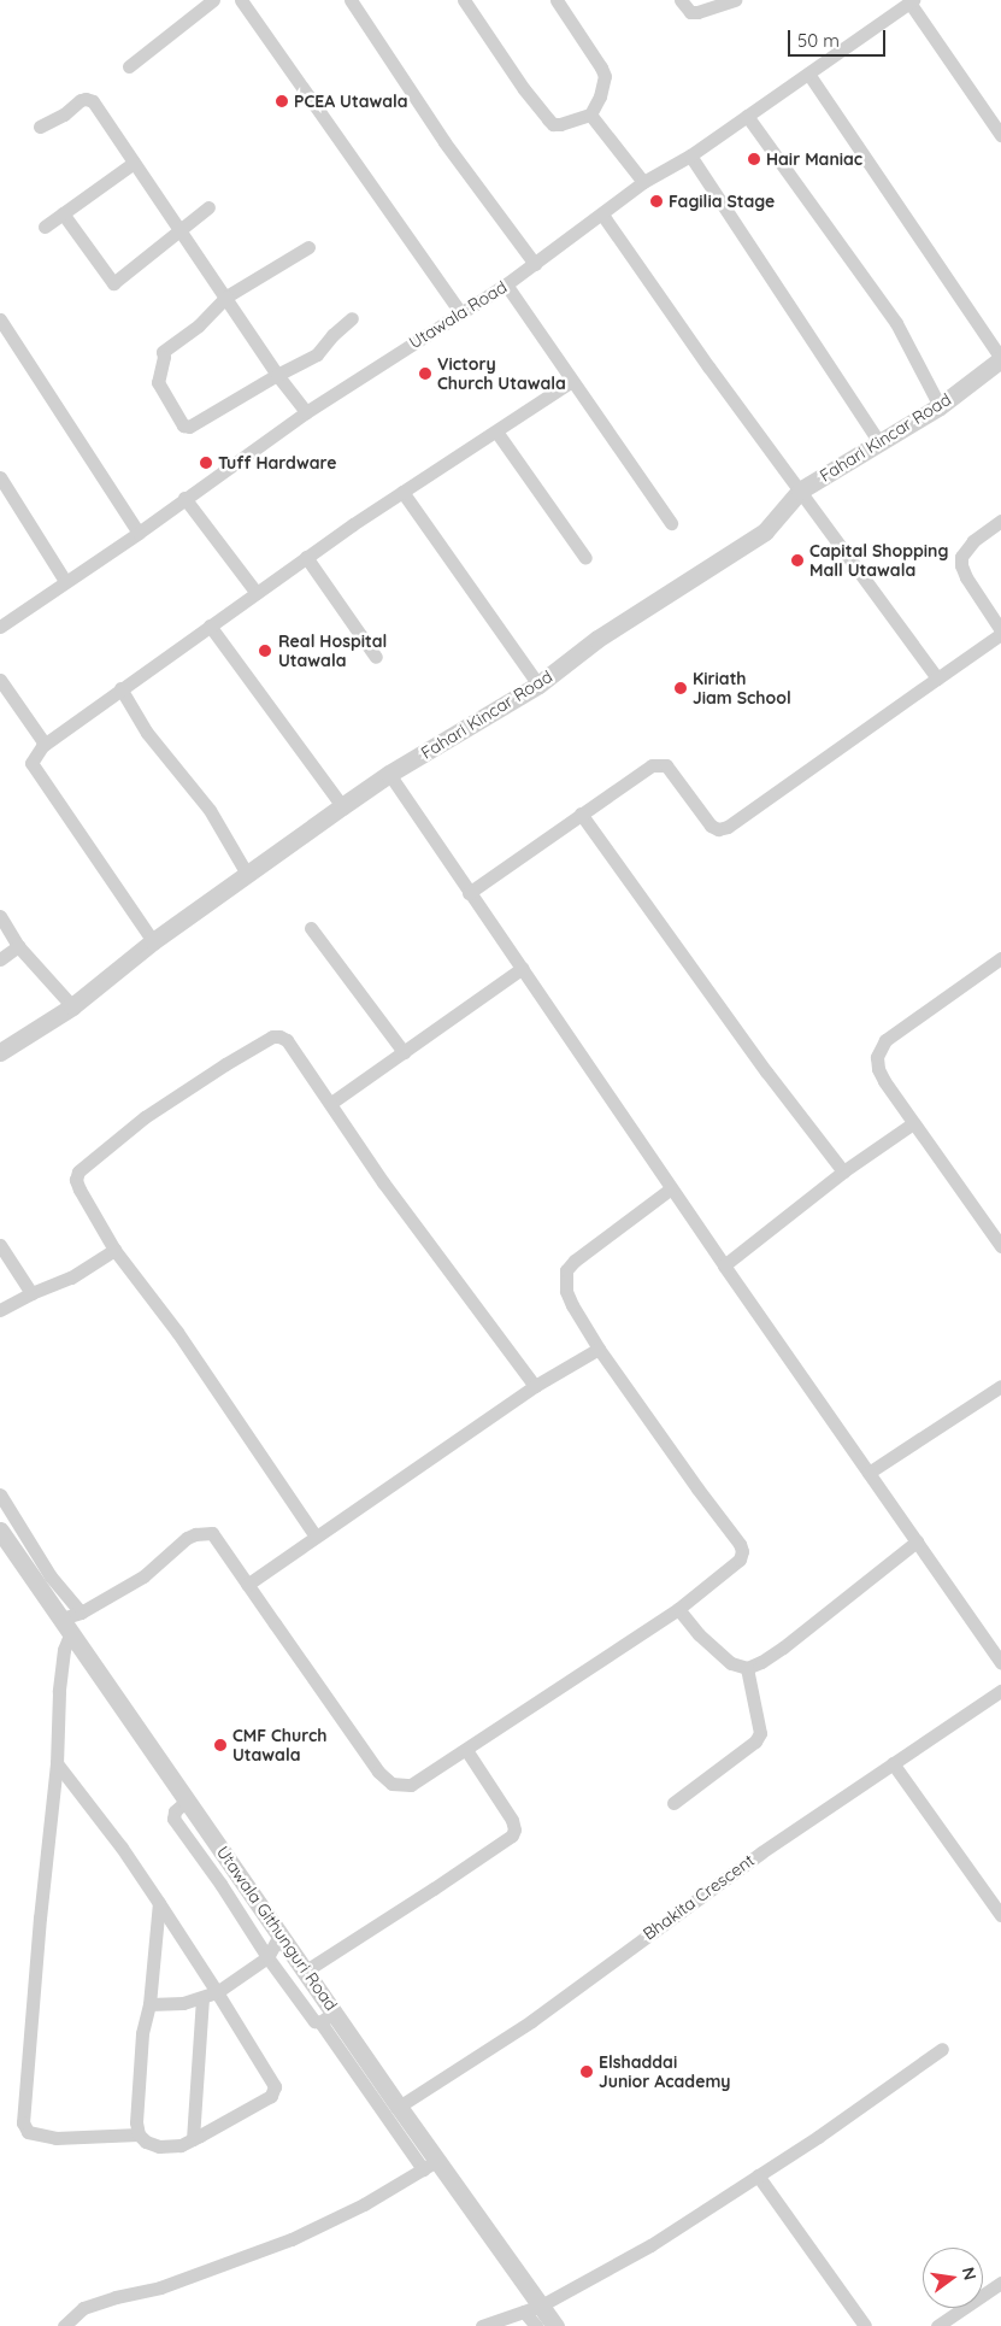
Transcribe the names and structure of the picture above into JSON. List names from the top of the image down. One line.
{"streets":{"street":["Utawala Road","Fahari Kincar Road","Bhakita Crescent","Utawala Githunguri Road"]},"crossings":[["Bhakita Crescent","Utawala Githunguri Road"]],"places":["PCEA Utawala","Hair Maniac","Fagilia Stage","Victory Church Utawala","Tuff Hardware","Capital Shopping Mall Utawala","Real Hospital Utawala","Kiriath Jiam School","CMF Church Utawala","Elshaddai Junior Academy"],"scale_bar":"50 m","north":"right"}
